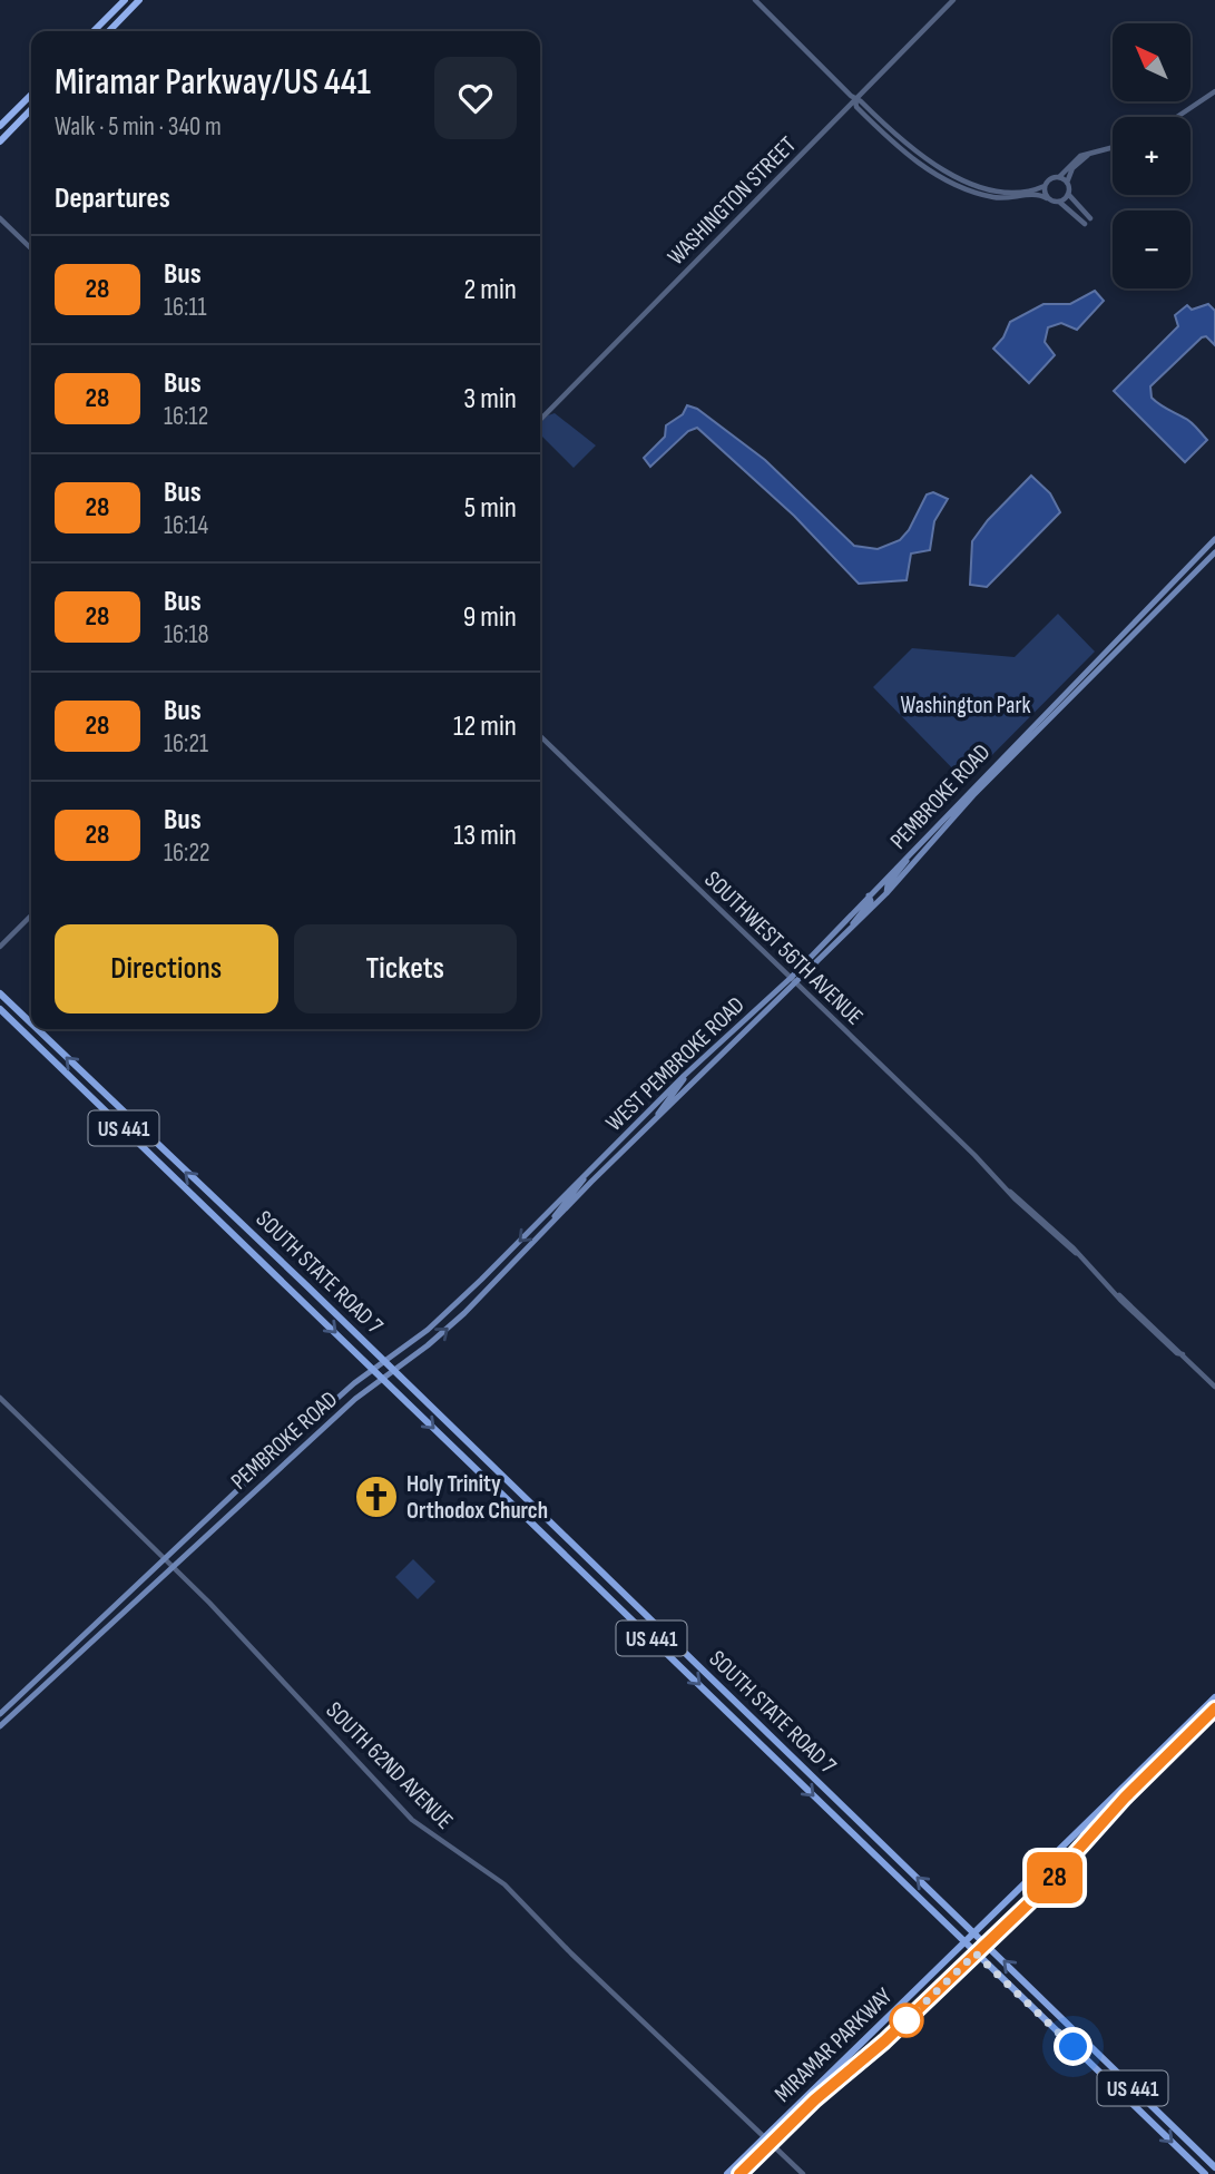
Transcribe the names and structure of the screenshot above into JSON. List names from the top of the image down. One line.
{"streets":{"main road":["PEMBROKE ROAD","WEST PEMBROKE ROAD","US 441","SOUTH STATE ROAD 7","MIRAMAR PARKWAY"],"street":["WASHINGTON STREET","SOUTHWEST 56TH AVENUE","SOUTH 62ND AVENUE"]},"crossings":[["PEMBROKE ROAD","SOUTHWEST 56TH AVENUE"],["PEMBROKE ROAD","WEST PEMBROKE ROAD"],["PEMBROKE ROAD","SOUTH STATE ROAD 7"],["PEMBROKE ROAD","SOUTH 62ND AVENUE"],["SOUTHWEST 56TH AVENUE","WEST PEMBROKE ROAD"],["SOUTH STATE ROAD 7","MIRAMAR PARKWAY"],["SOUTH 62ND AVENUE","MIRAMAR PARKWAY"]],"parks":["Washington Park"],"places":{"church":["Holy Trinity Orthodox Church"]},"lines":["bus line 28"],"north":"top left","page":{"on_map":"28","map_buttons":["+","−"],"heading":[["Miramar Parkway/US 441","Walk · 5 min · 340 m"],"Departures"],"list":[{"mark":"28","name":"Bus","note":"16:11","value":"2 min"},{"mark":"28","name":"Bus","note":"16:12","value":"3 min"},{"mark":"28","name":"Bus","note":"16:14","value":"5 min"},{"mark":"28","name":"Bus","note":"16:18","value":"9 min"},{"mark":"28","name":"Bus","note":"16:21","value":"12 min"},{"mark":"28","name":"Bus","note":"16:22","value":"13 min"}],"buttons":["Directions","Tickets"]}}
